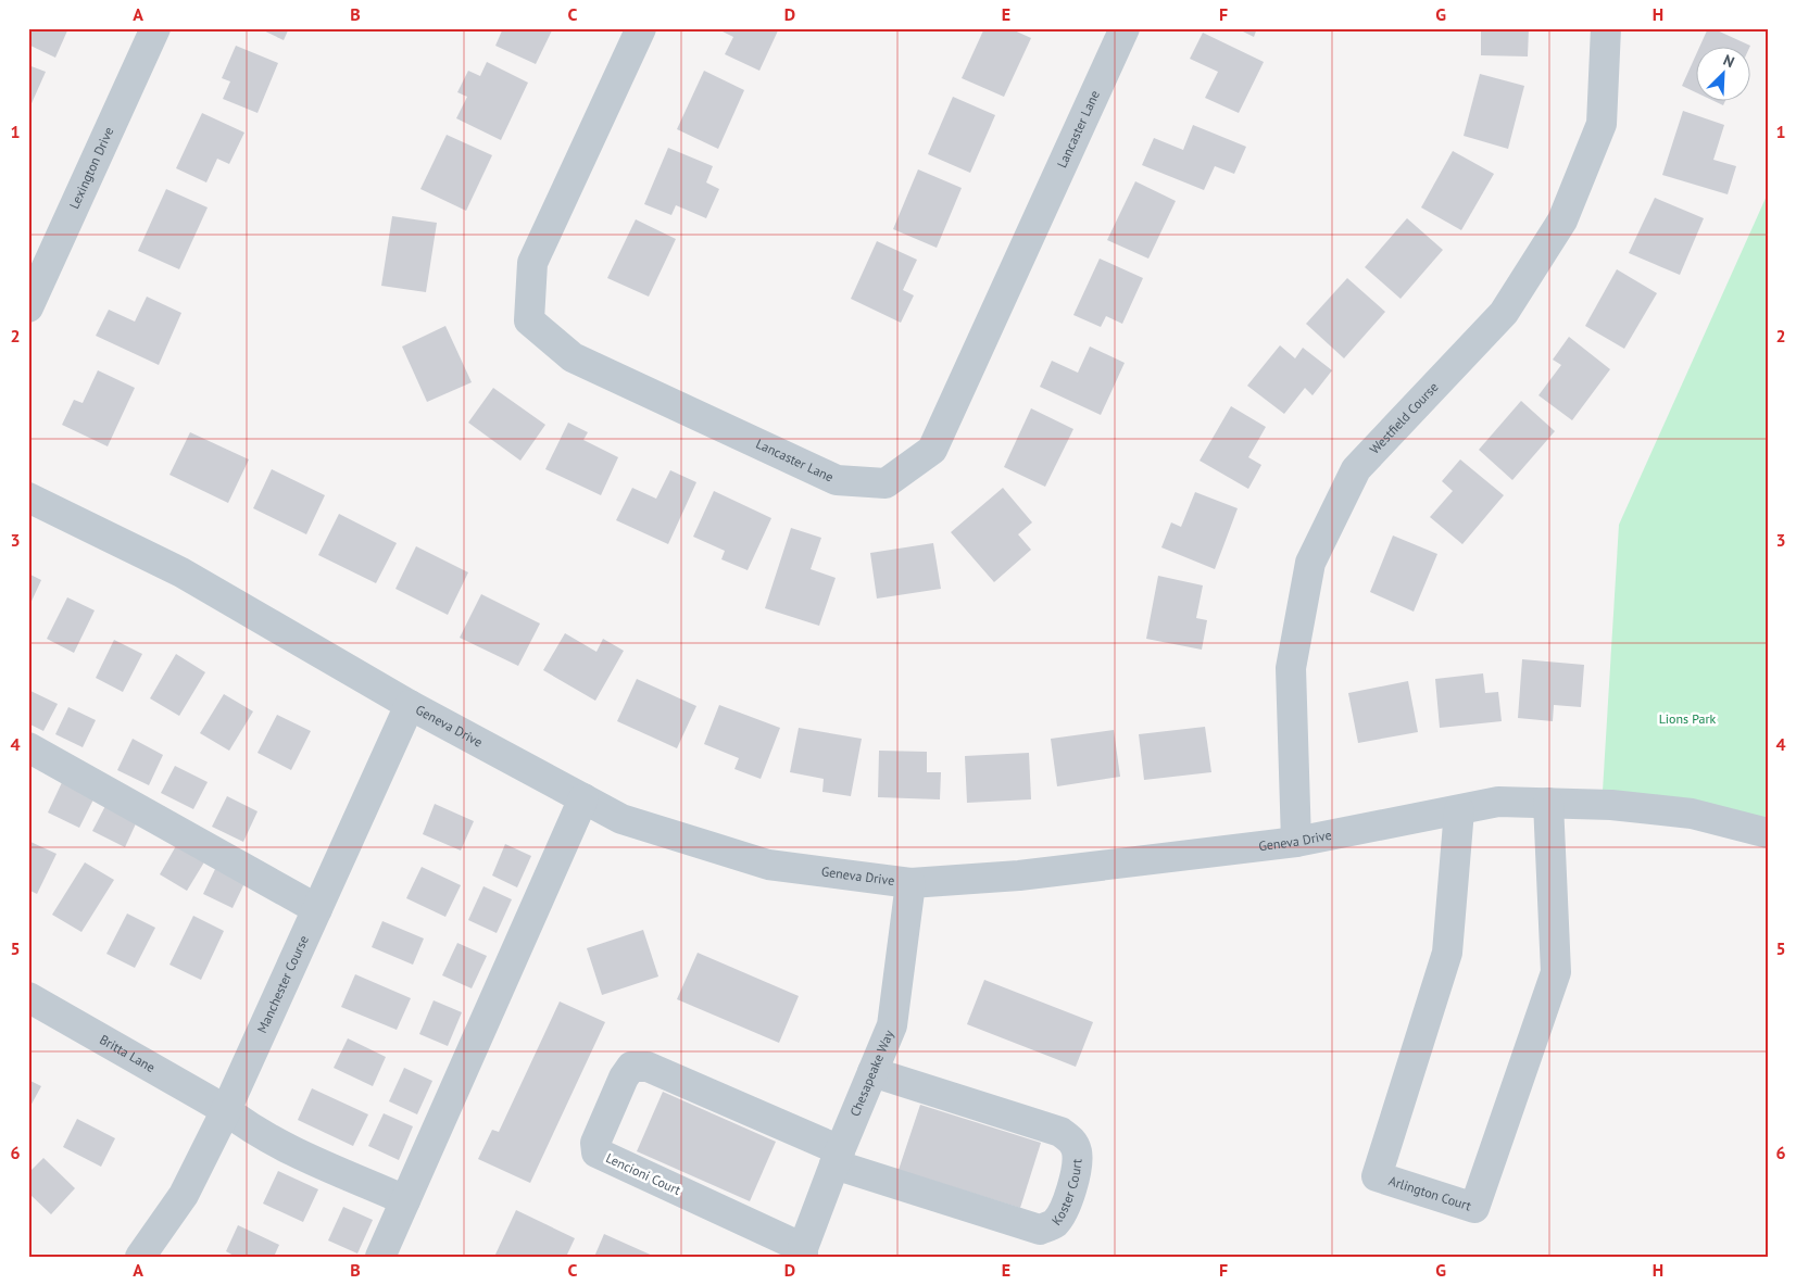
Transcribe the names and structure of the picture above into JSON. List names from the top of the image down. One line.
{"streets":{"street":["Lancaster Lane","Lexington Drive","Westfield Course","Geneva Drive","Manchester Course","Britta Lane","Chesapeake Way","Lencioni Court","Koster Court","Arlington Court"]},"crossings":[["Westfield Course","Geneva Drive"],["Geneva Drive","Manchester Course"],["Geneva Drive","Chesapeake Way"],["Geneva Drive","Arlington Court"],["Manchester Course","Britta Lane"],["Chesapeake Way","Lencioni Court"],["Chesapeake Way","Koster Court"],["Lencioni Court","Koster Court"]],"parks":["Lions Park"],"north":"top right","grid":{"columns":["A","B","C","D","E","F","G","H"],"rows":["1","2","3","4","5","6"]}}
